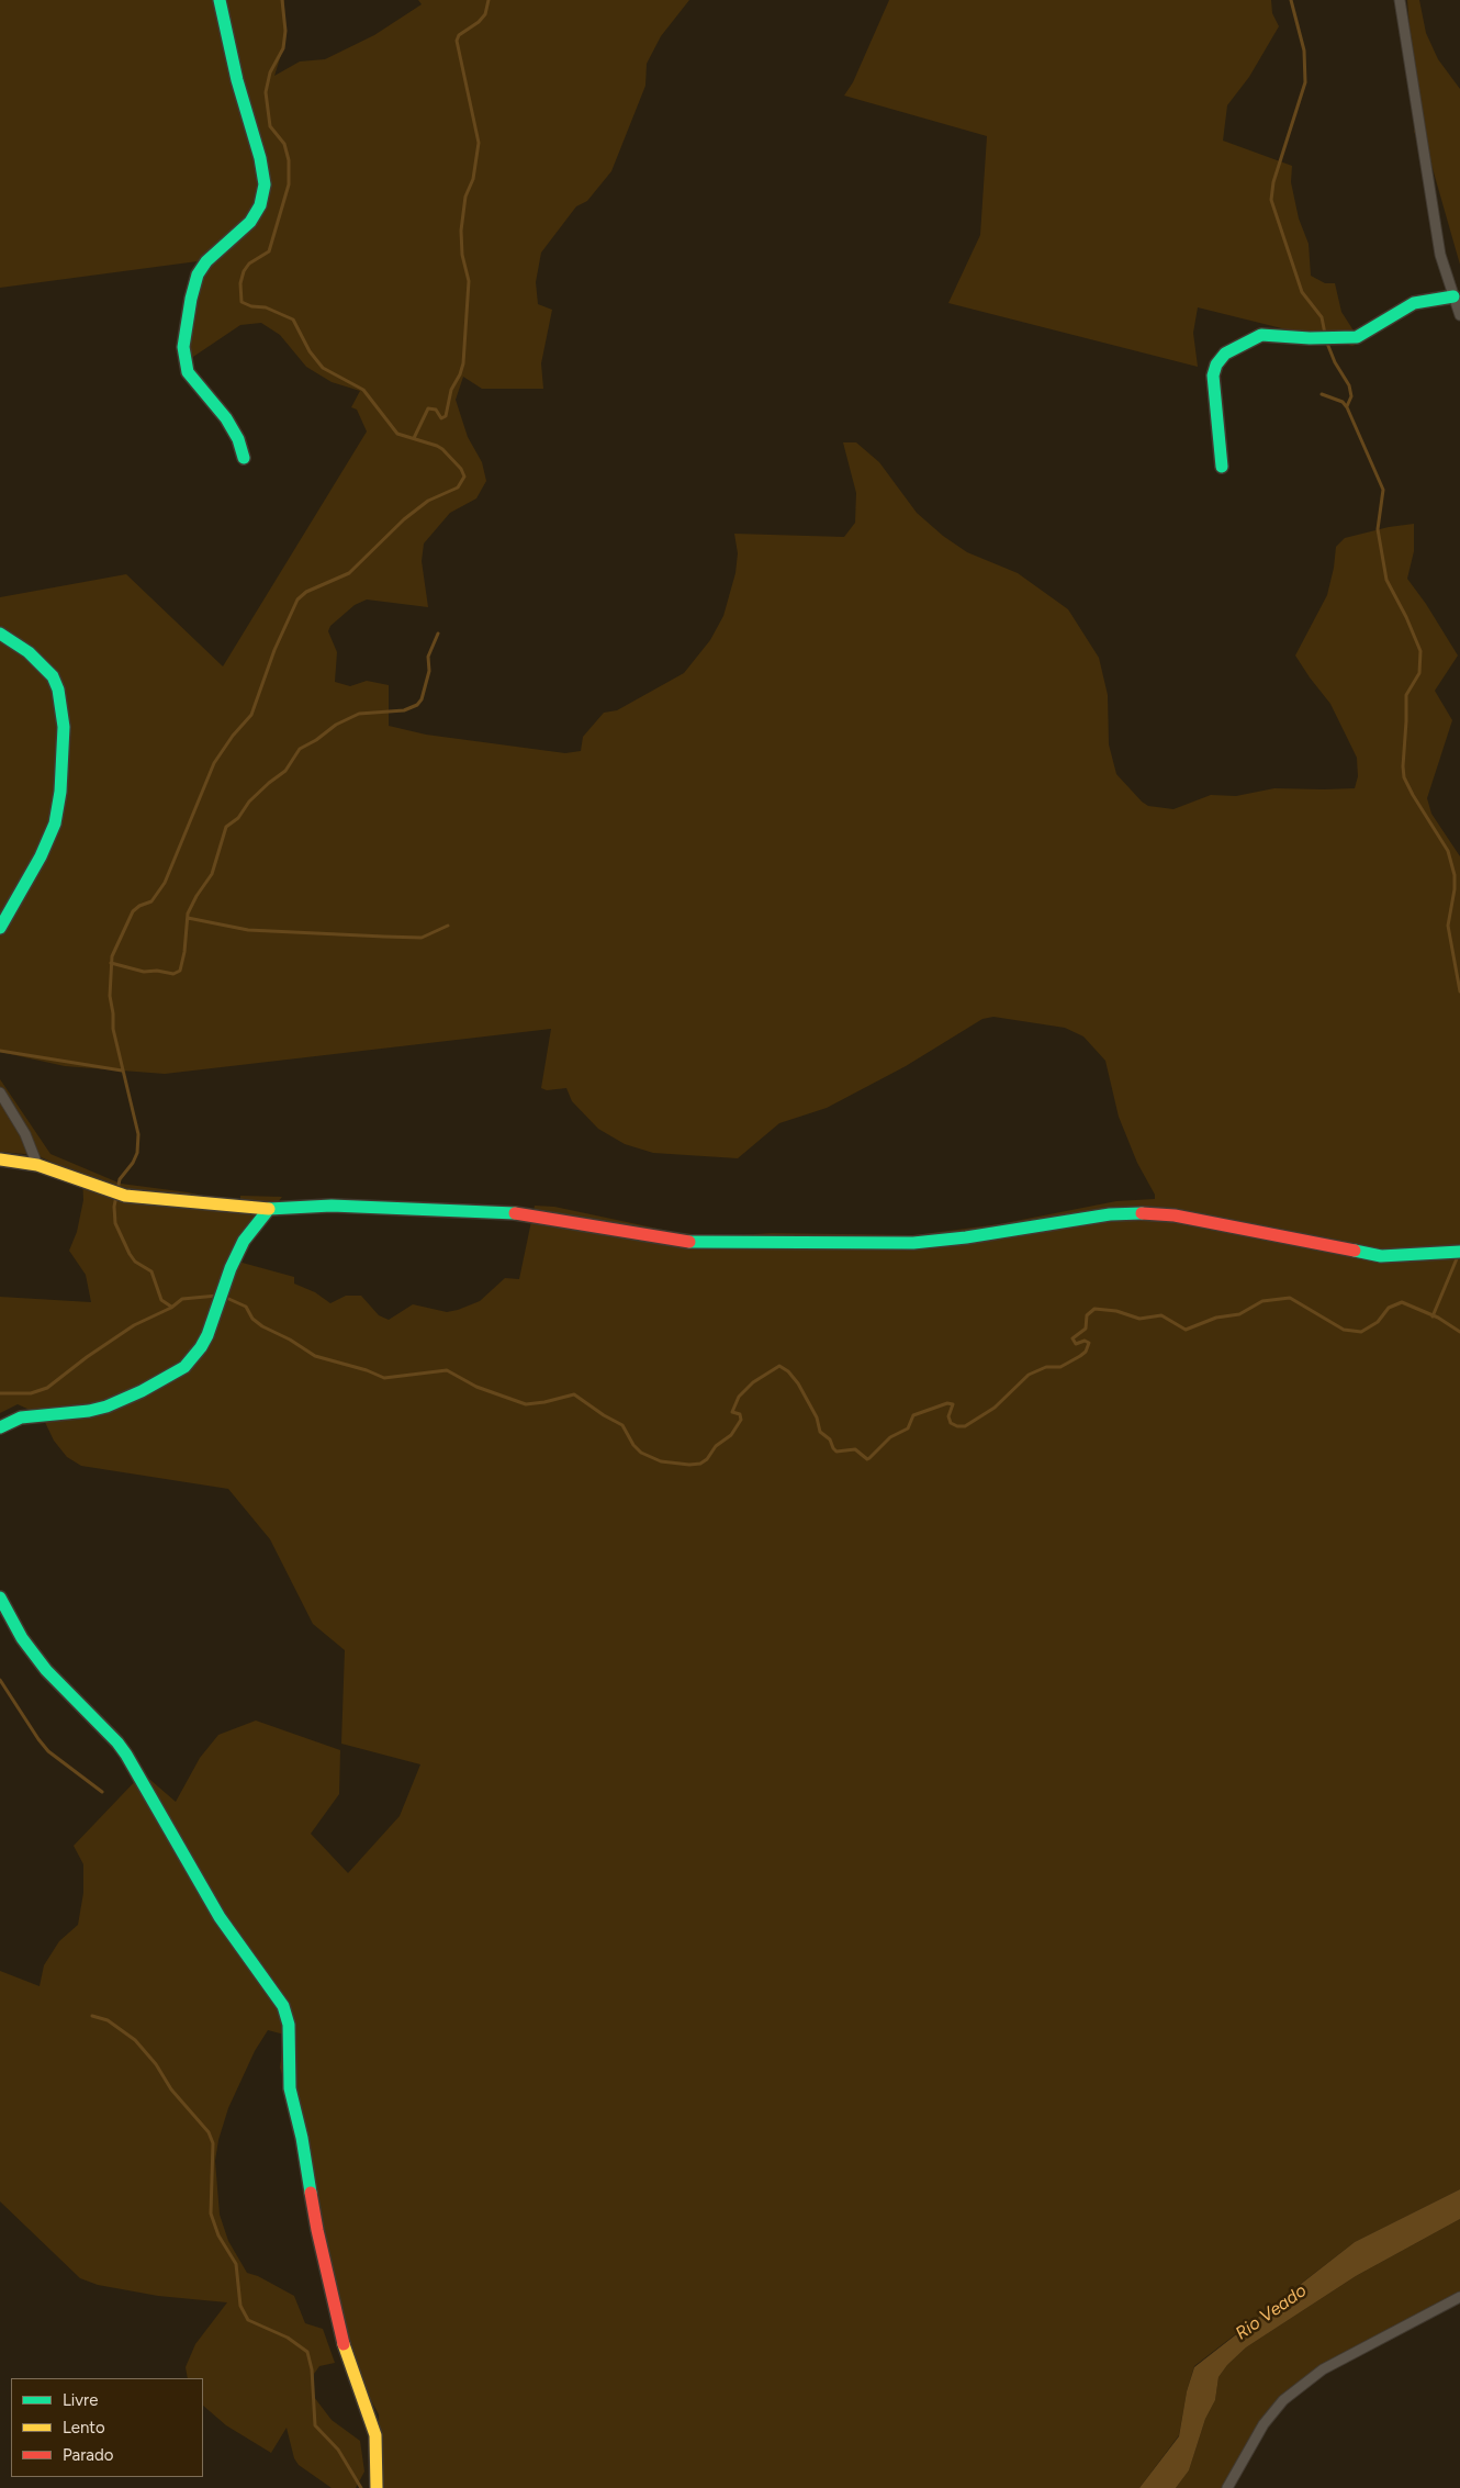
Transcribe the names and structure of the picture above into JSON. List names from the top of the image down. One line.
{"water":["Rio Veado"],"legend":["Livre","Lento","Parado"]}
